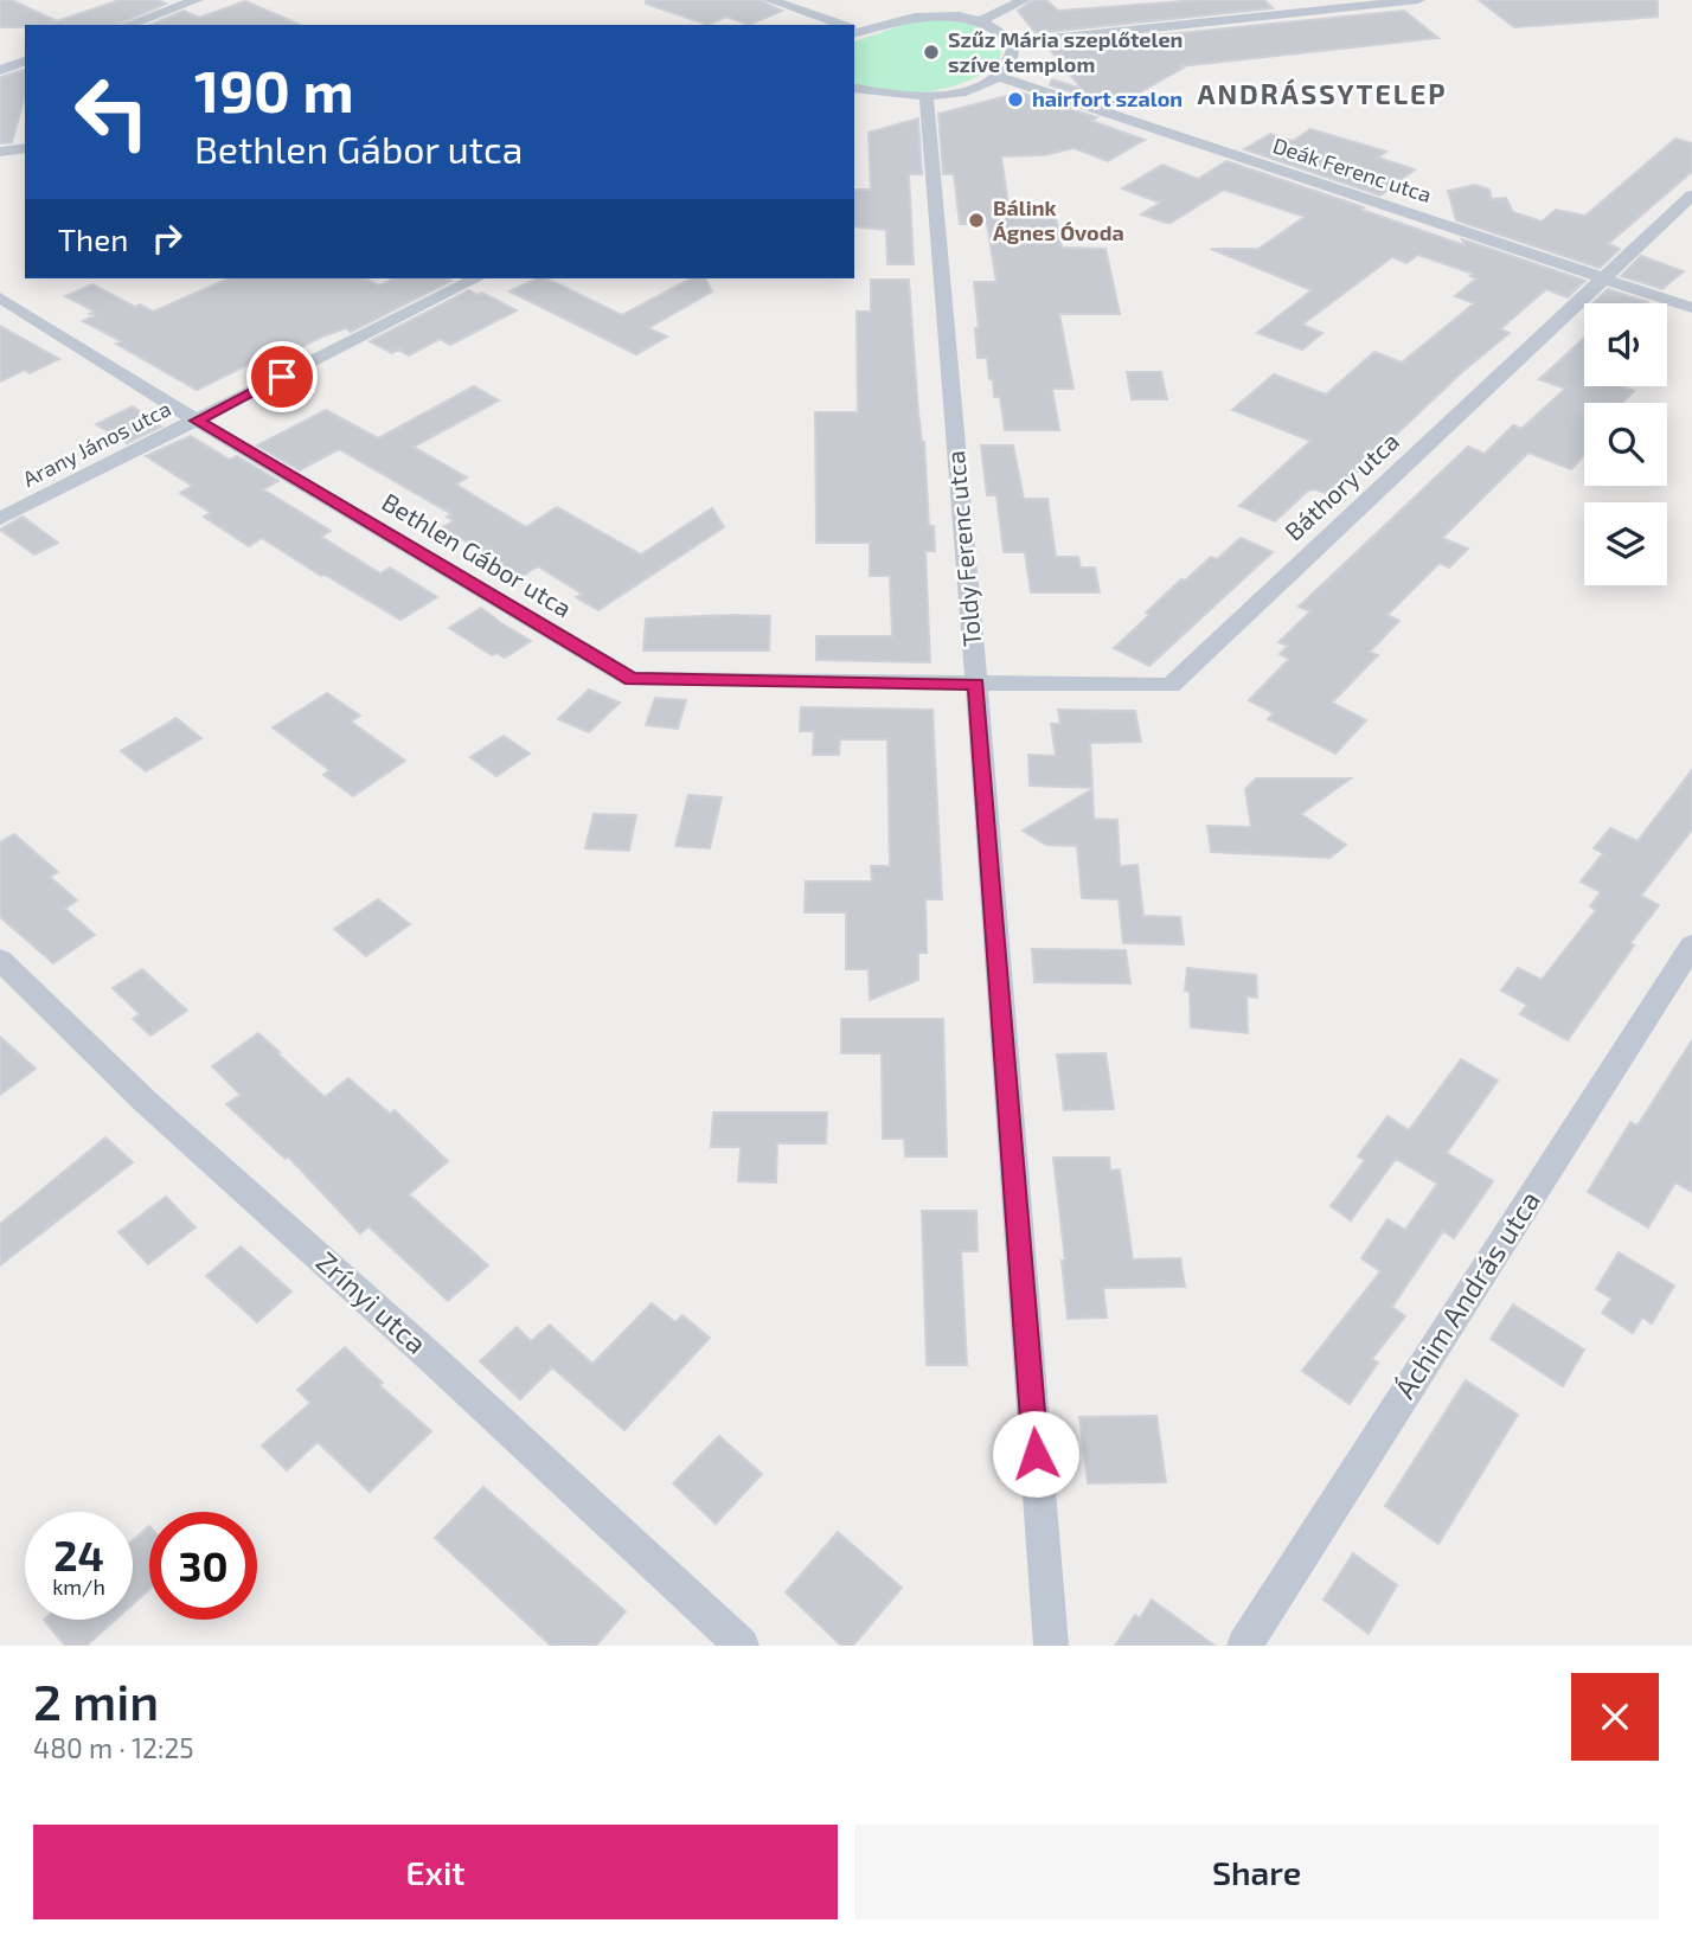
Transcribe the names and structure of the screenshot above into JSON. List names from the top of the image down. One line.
{"streets":{"street":["Deák Ferenc utca","Arany János utca","Báthory utca","Toldy Ferenc utca","Bethlen Gábor utca","Áchim András utca","Zrínyi utca"]},"crossings":[["Deák Ferenc utca","Báthory utca"],["Arany János utca","Bethlen Gábor utca"],["Báthory utca","Toldy Ferenc utca"],["Báthory utca","Bethlen Gábor utca"],["Toldy Ferenc utca","Bethlen Gábor utca"]],"districts":["ANDRÁSSYTELEP"],"places":["Szűz Mária szeplőtelen szíve templom","hairfort szalon","Bálink Ágnes Óvoda"],"page":{"turn":["190 m","Bethlen Gábor utca"],"then":"Then","speed":"24 km/h","limit":"30","heading":["2 min","480 m · 12:25"],"buttons":["Exit","Share"]}}
